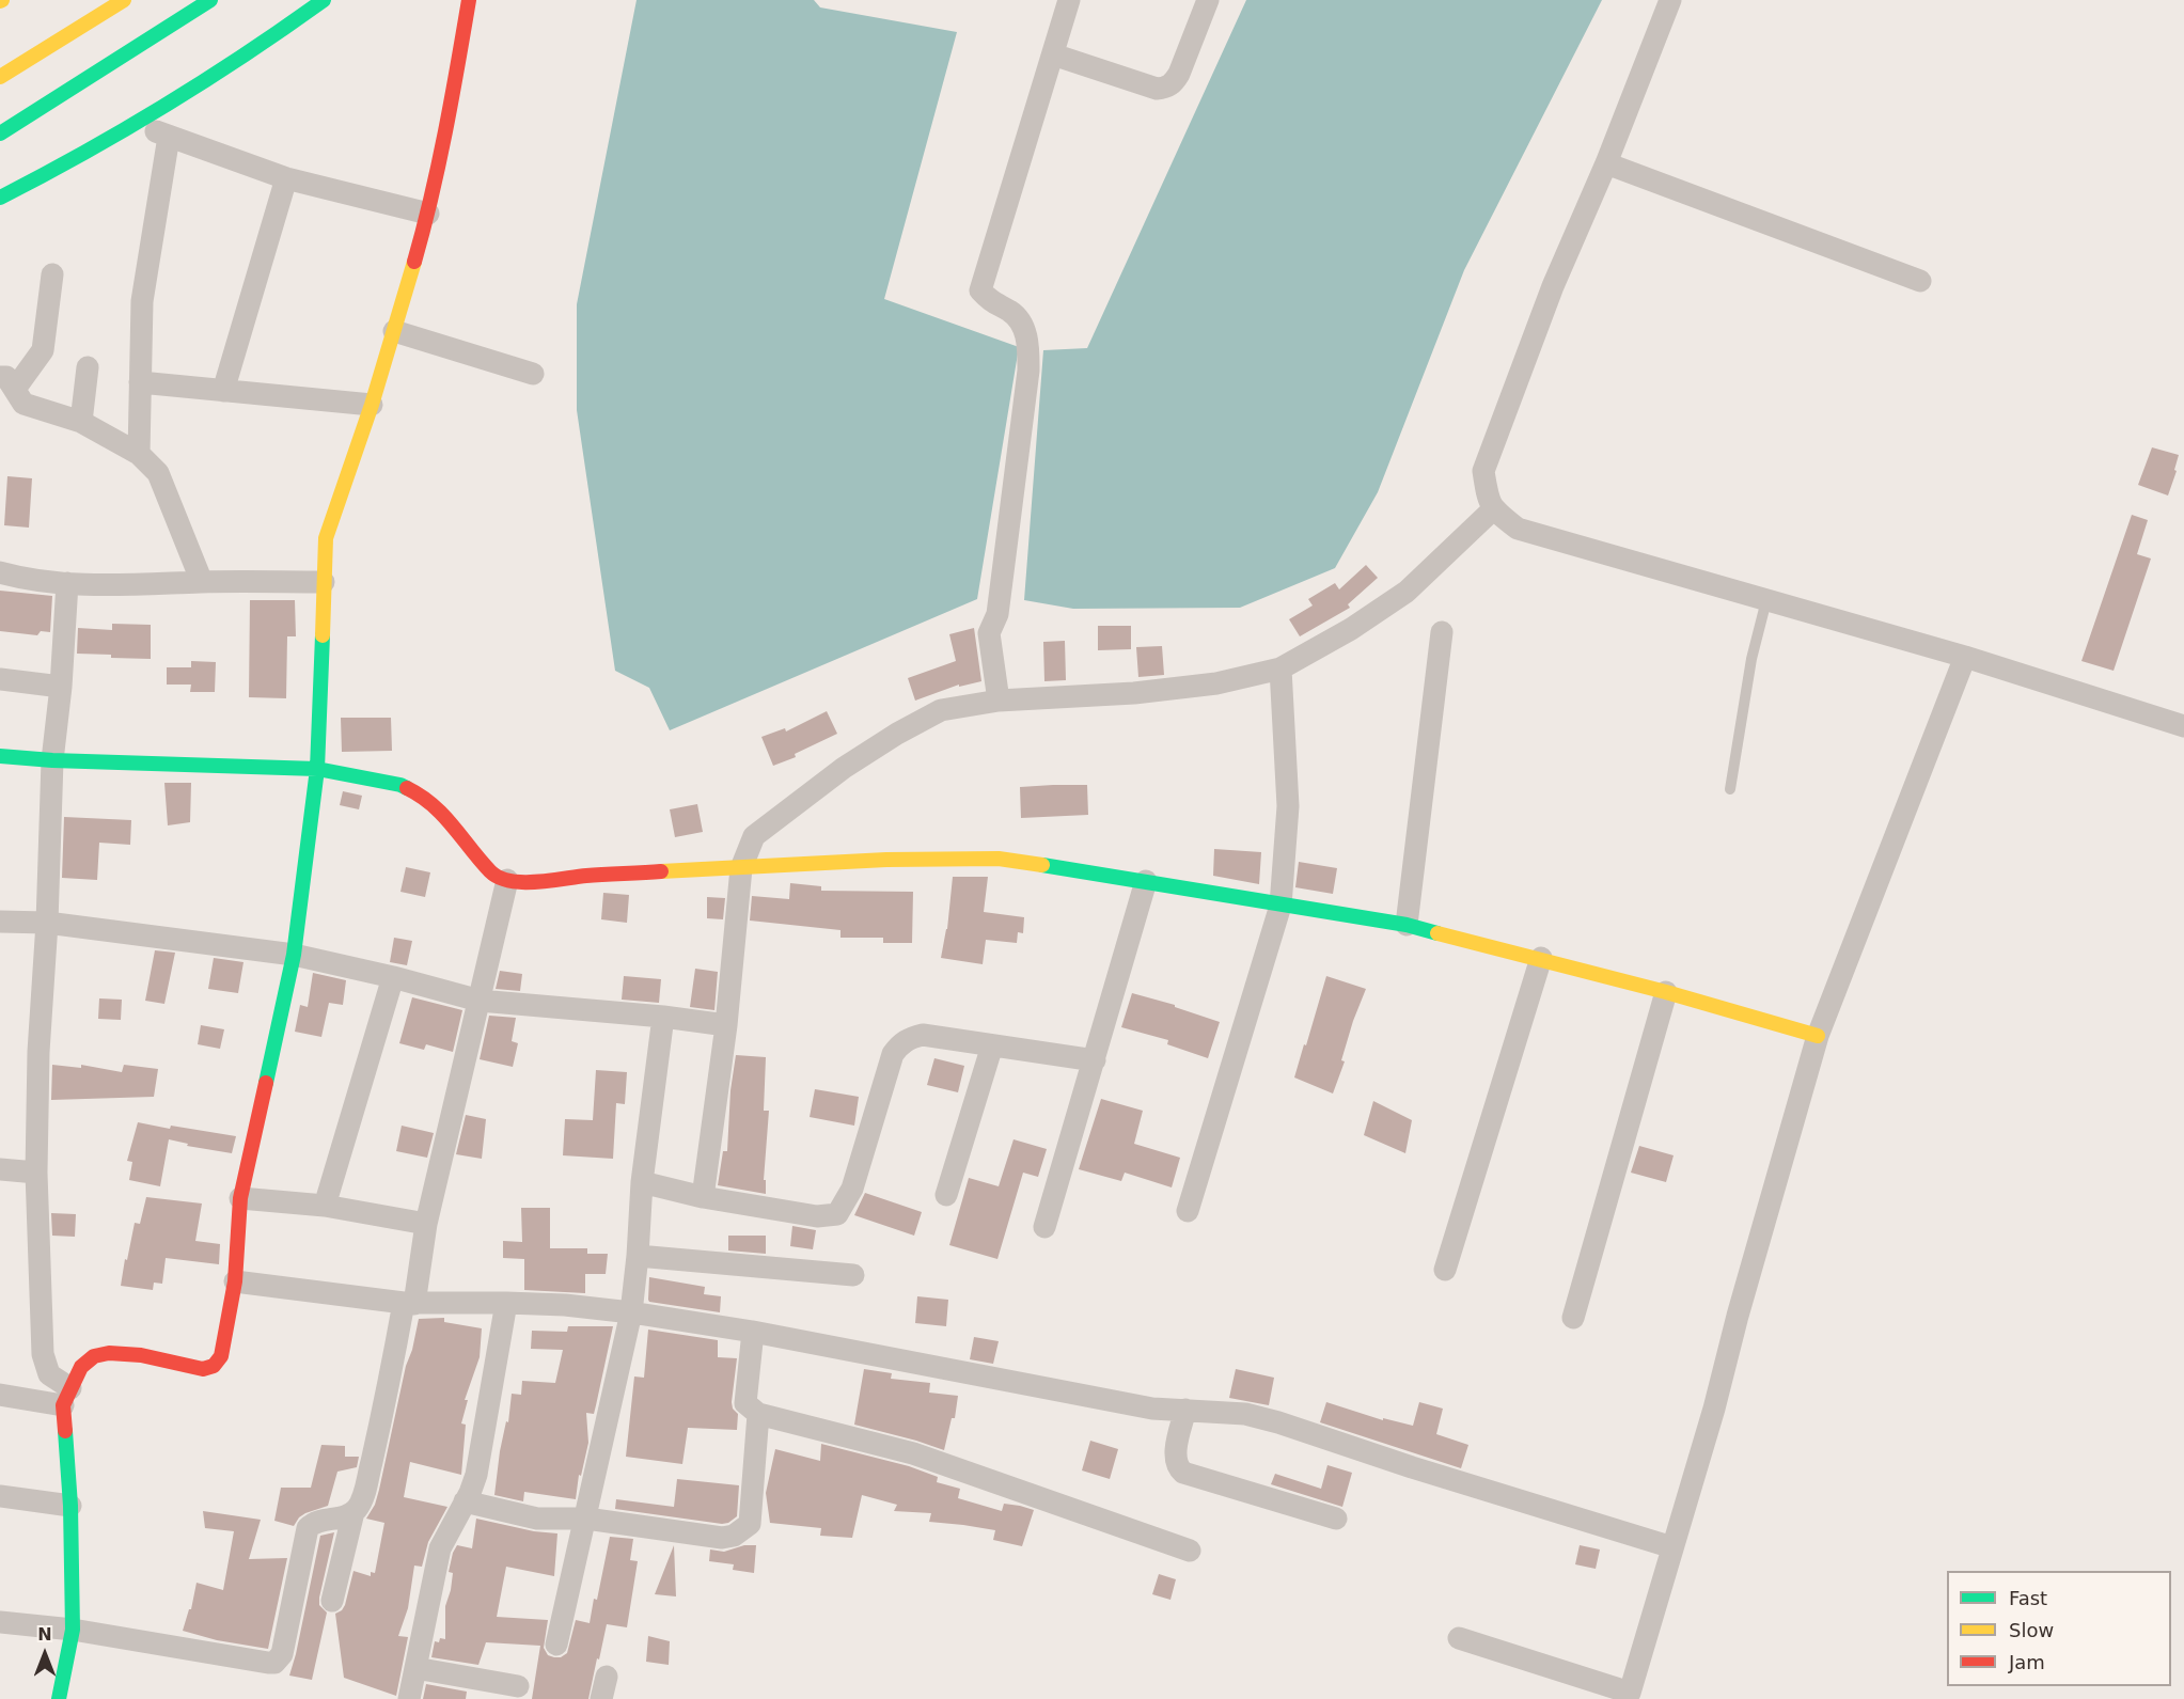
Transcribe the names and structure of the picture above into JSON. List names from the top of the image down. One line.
{"legend":["Fast","Slow","Jam"],"north":"top"}
